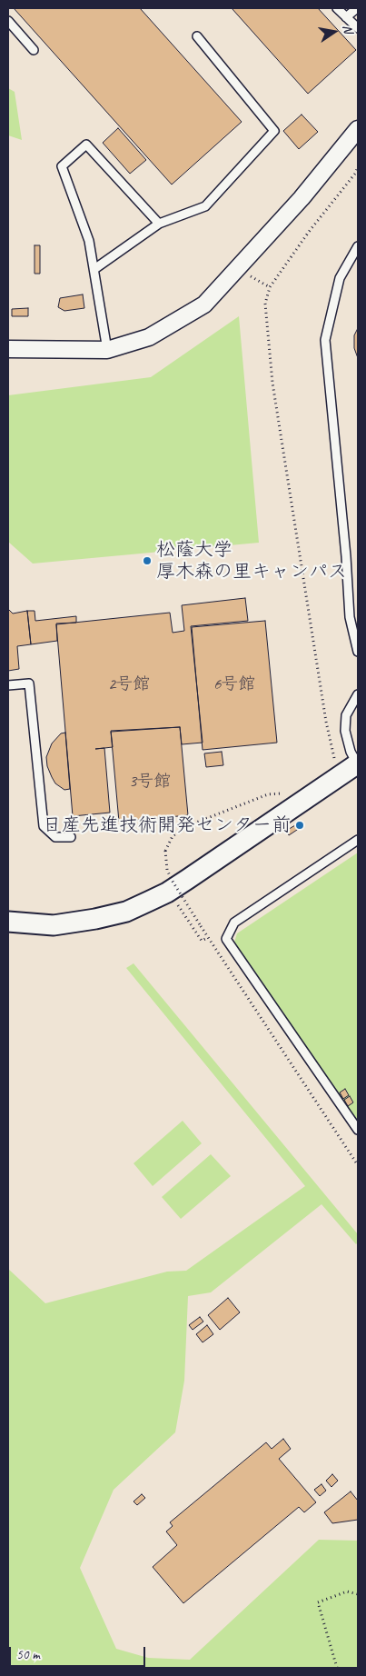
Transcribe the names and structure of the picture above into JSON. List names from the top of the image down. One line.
{"places":["松蔭大学 厚木森の里キャンパス","日産先進技術開発センター前"],"house_numbers":["2号館","6号館","3号館"],"scale_bar":"50 m","north":"right"}
